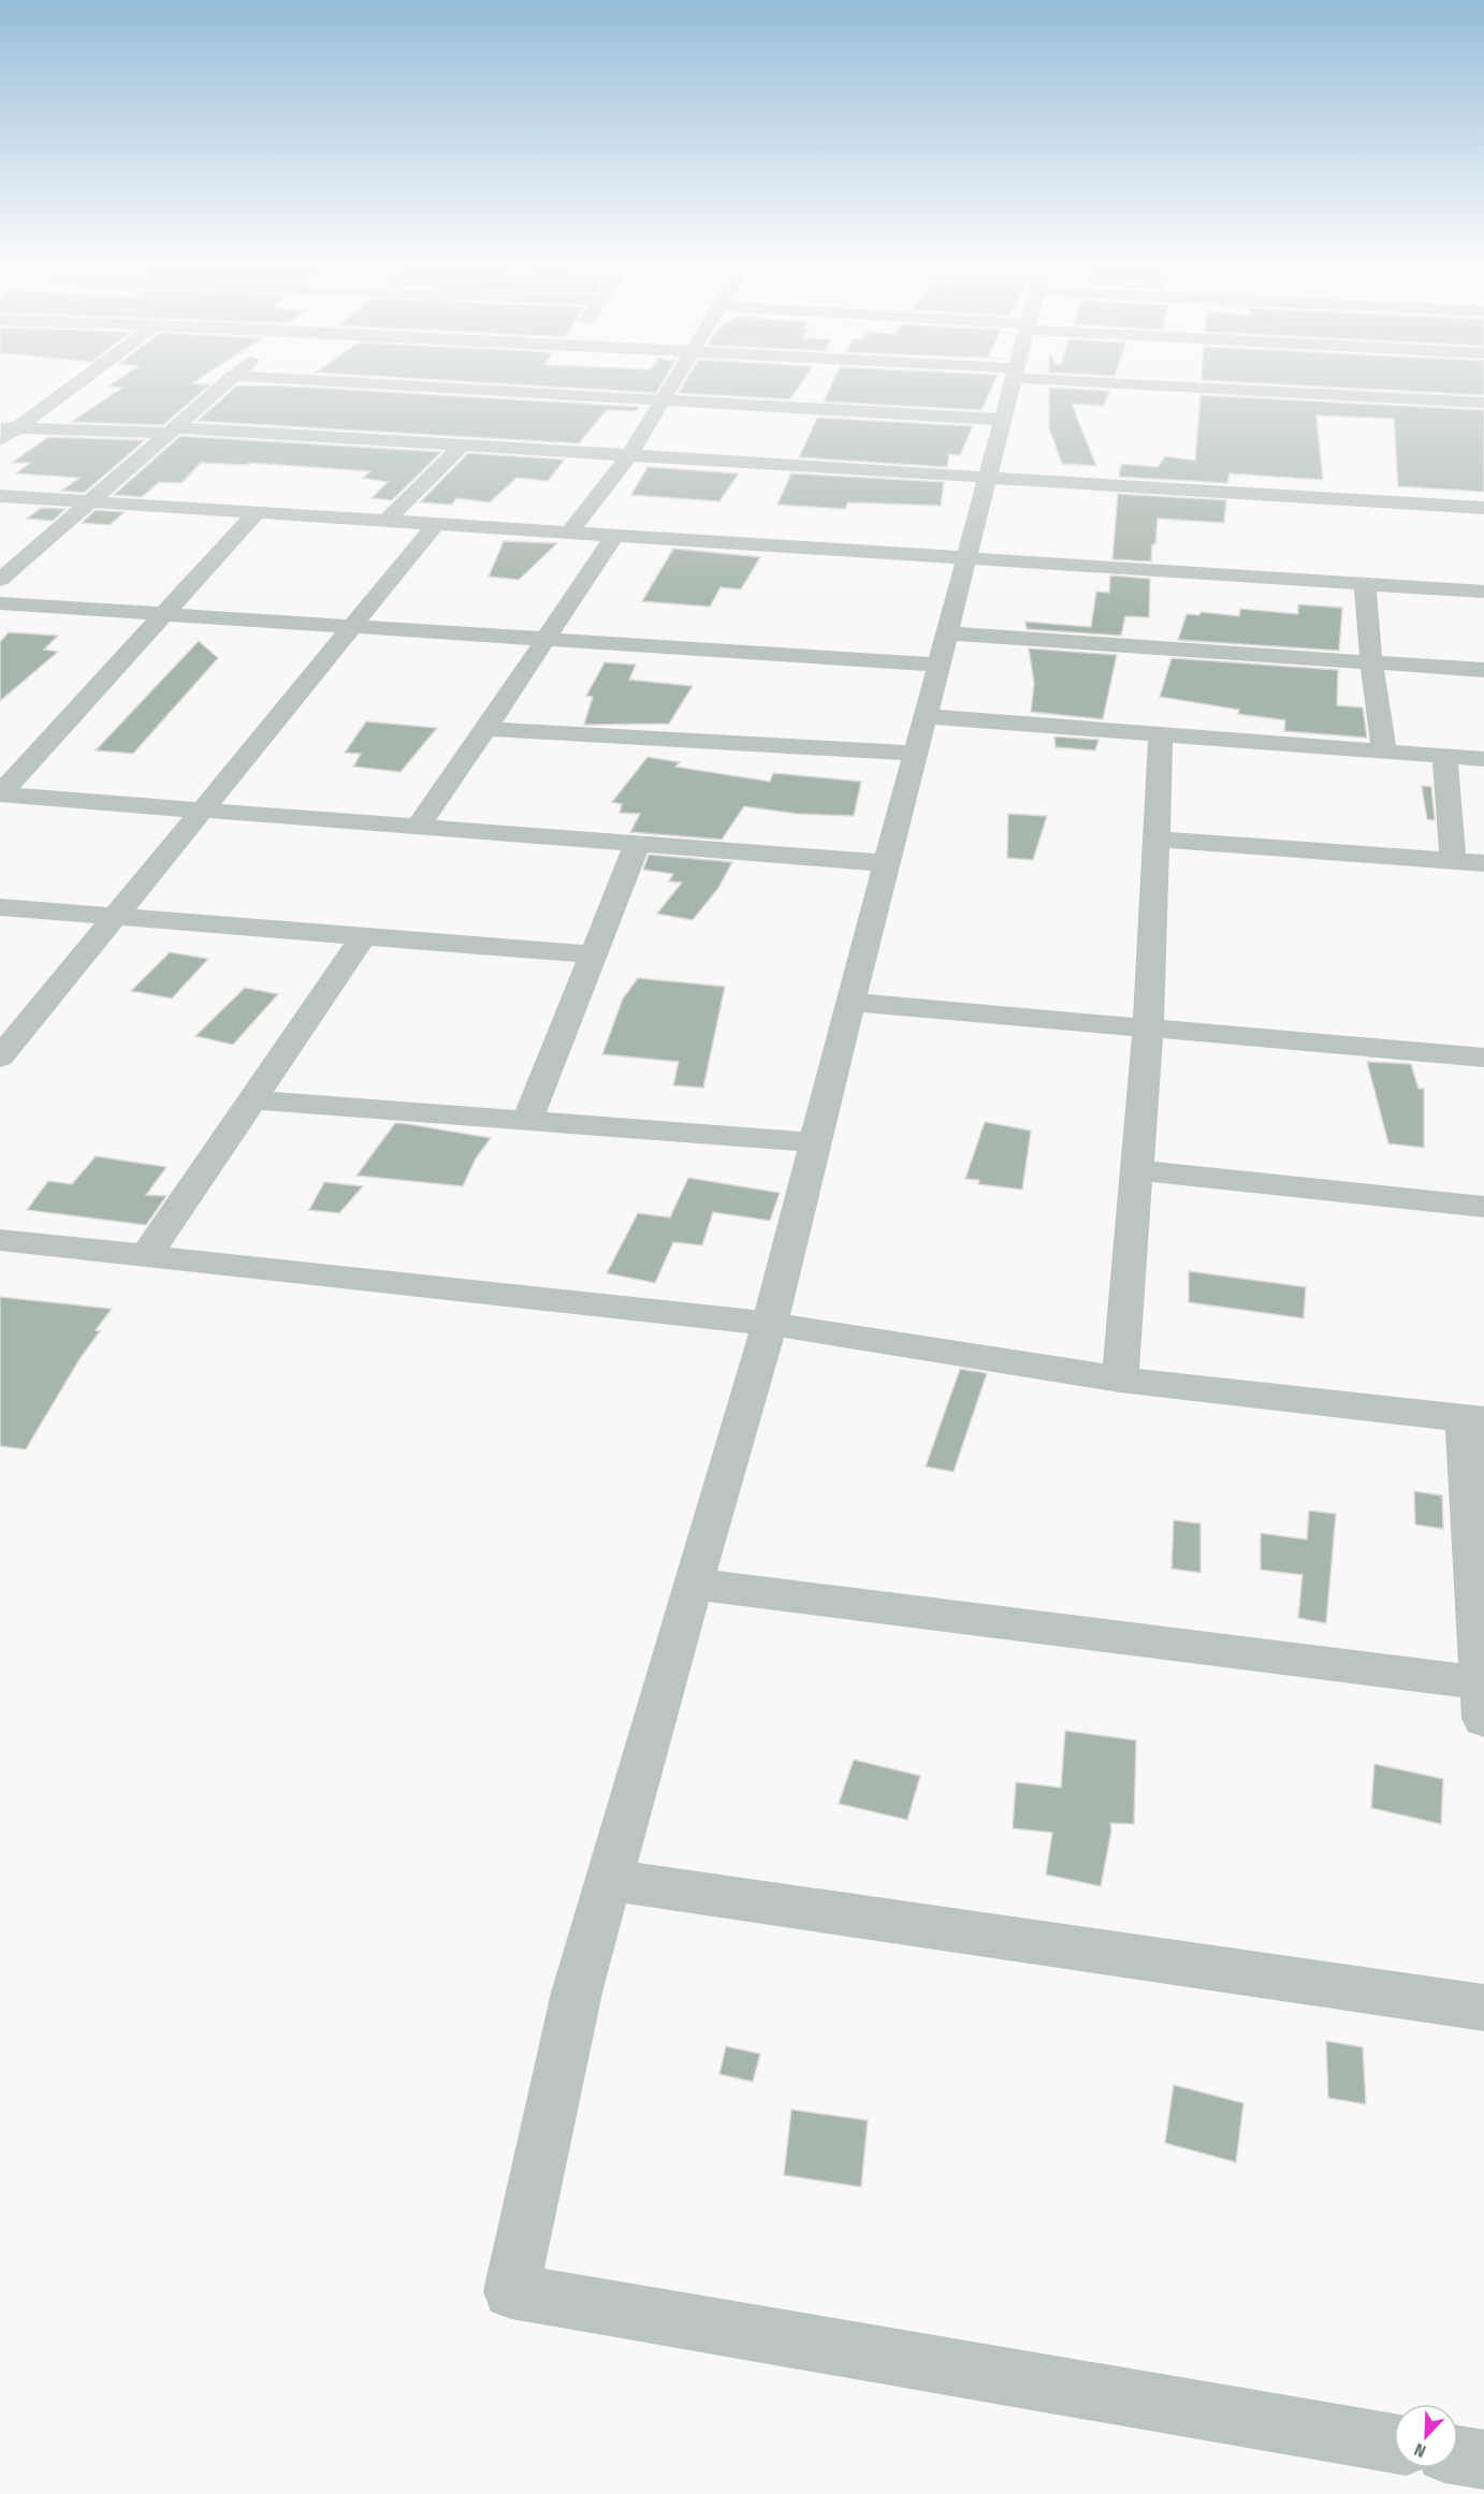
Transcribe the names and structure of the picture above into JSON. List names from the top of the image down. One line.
{"north":"bottom left"}
